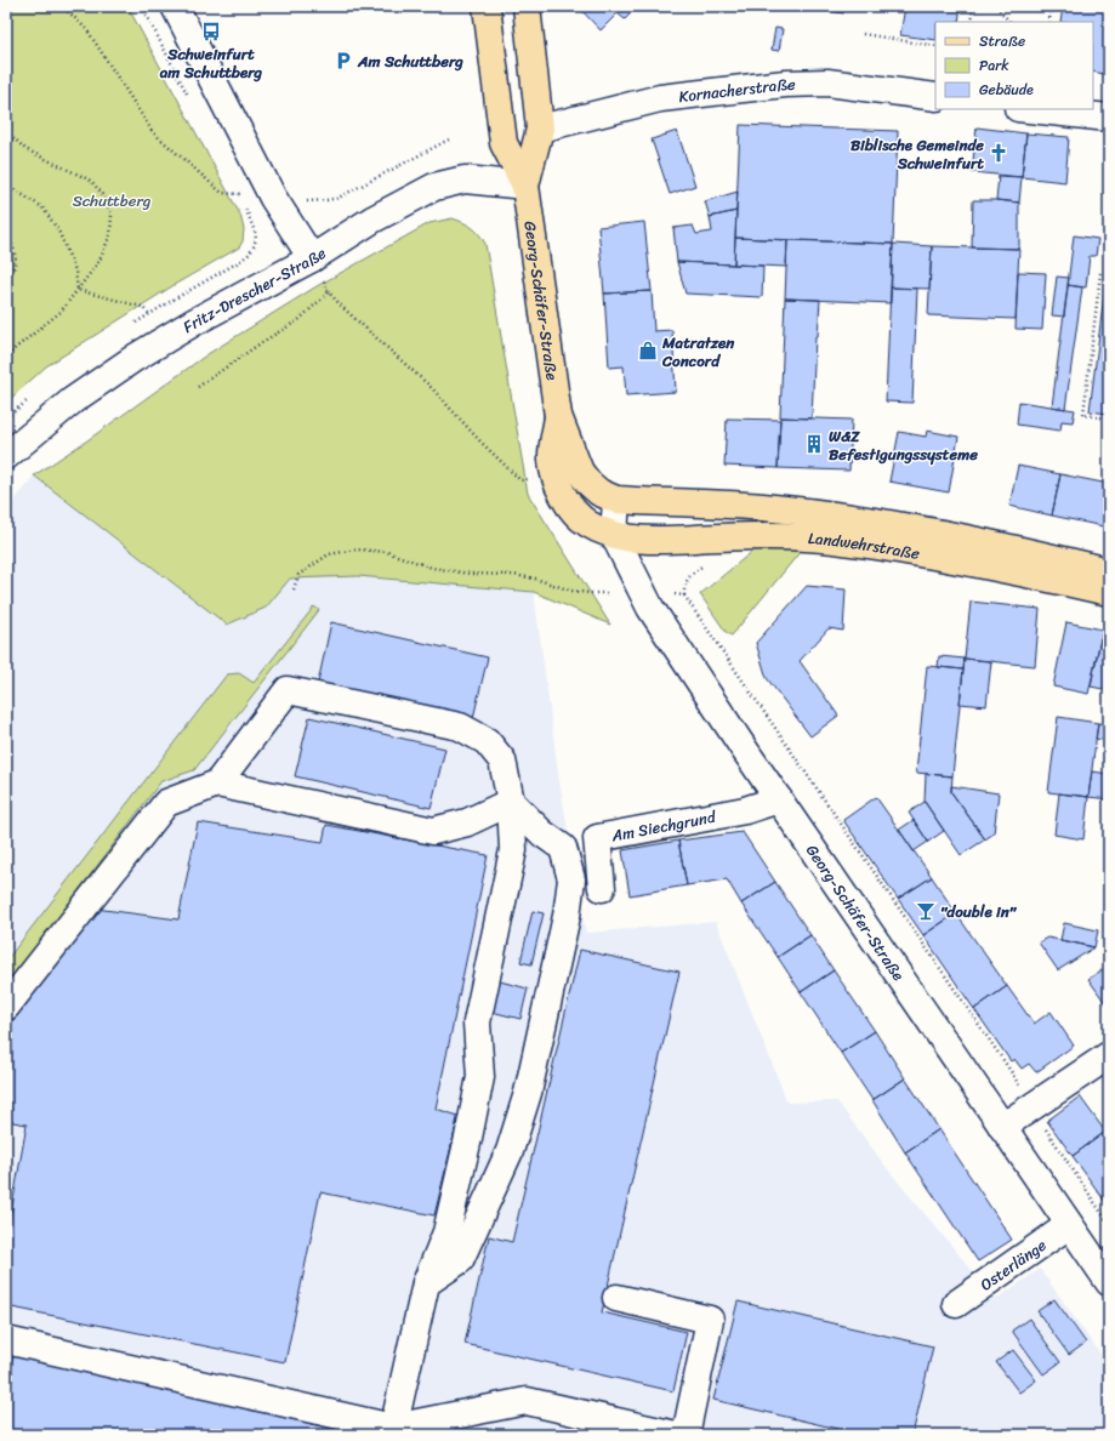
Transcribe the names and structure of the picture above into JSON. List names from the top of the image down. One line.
{"streets":{"main road":["Georg-Schäfer-Straße","Landwehrstraße"],"street":["Kornacherstraße","Fritz-Drescher-Straße","Am Siechgrund","Osterlänge"]},"crossings":[["Kornacherstraße","Georg-Schäfer-Straße"],["Fritz-Drescher-Straße","Georg-Schäfer-Straße"],["Georg-Schäfer-Straße","Landwehrstraße"],["Georg-Schäfer-Straße","Am Siechgrund"],["Georg-Schäfer-Straße","Osterlänge"]],"parks":["Schuttberg"],"places":{"bus stop":["Schweinfurt am Schuttberg"],"parking":["Am Schuttberg"],"church":["Biblische Gemeinde Schweinfurt"],"shop":["Matratzen Concord"],"building":["W&Z Befestigungssysteme"],"bar":["\"double in\""]},"legend":["Straße","Park","Gebäude"]}
